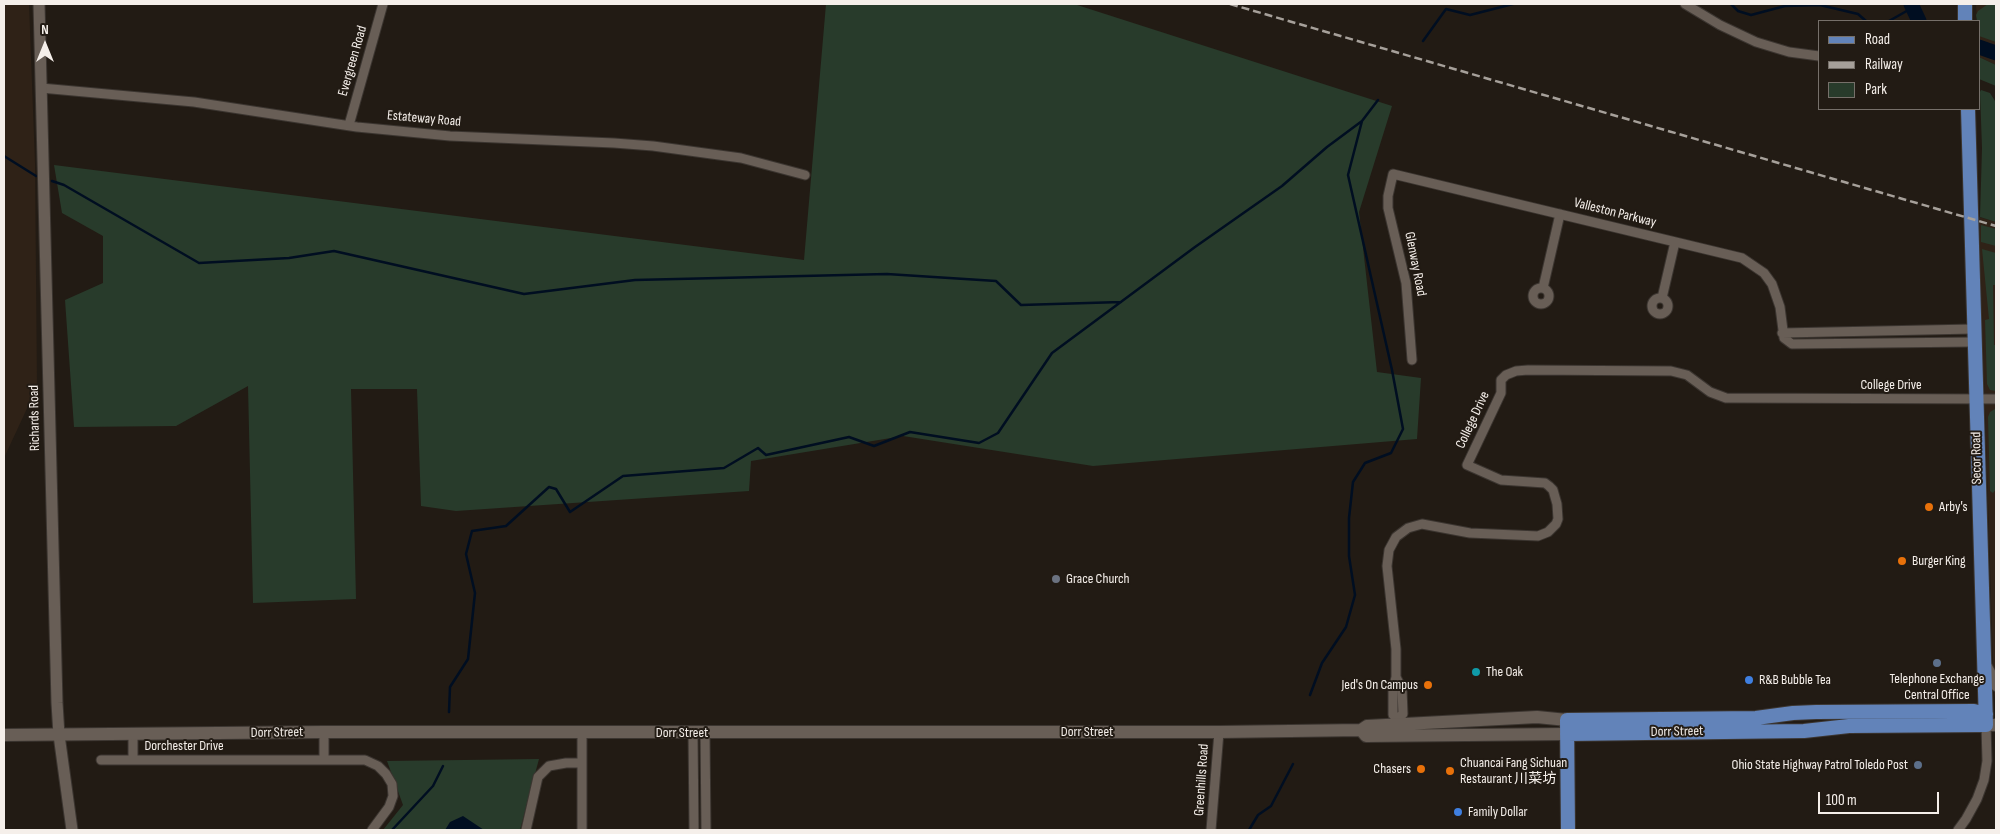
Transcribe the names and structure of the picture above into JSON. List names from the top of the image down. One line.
{"streets":{"main road":["Secor Road","Dorr Street"],"street":["Evergreen Road","Estateway Road","Valleston Parkway","Glenway Road","College Drive","Richards Road","Dorchester Drive","Greenhills Road"]},"crossings":[["Evergreen Road","Estateway Road"],["Estateway Road","Richards Road"],["Valleston Parkway","Glenway Road"],["College Drive","Secor Road"],["College Drive","Dorr Street"],["Richards Road","Dorr Street"],["Secor Road","Dorr Street"],["Dorr Street","Dorchester Drive"],["Dorr Street","Greenhills Road"]],"places":["Arby's","Burger King","Grace Church","Telephone Exchange Central Office","The Oak","R&B Bubble Tea","Jed's On Campus","Ohio State Highway Patrol Toledo Post","Chasers","Chuancai Fang Sichuan Restaurant 川菜坊","Family Dollar"],"legend":["Road","Railway","Park"],"scale_bar":"100 m","north":"top"}
